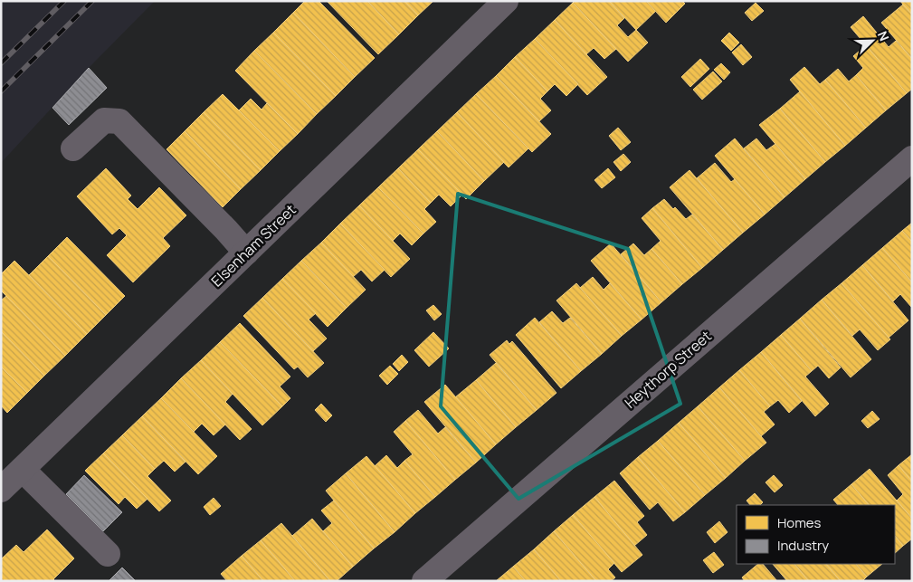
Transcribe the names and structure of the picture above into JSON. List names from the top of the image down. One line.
{"streets":{"street":["Elsenham Street","Heythorp Street"]},"legend":["Homes","Industry"],"north":"top right"}
